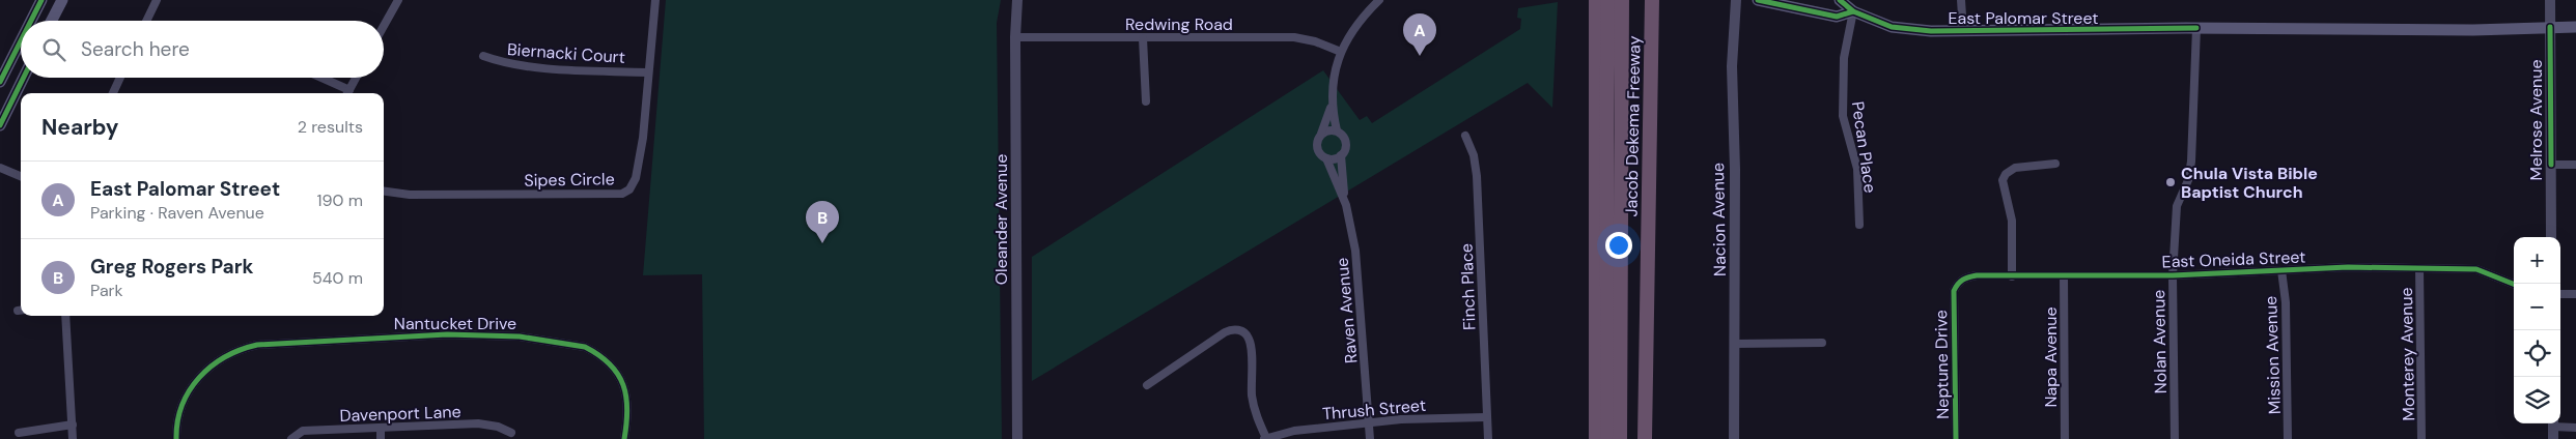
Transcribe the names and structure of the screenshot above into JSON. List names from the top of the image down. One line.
{"streets":{"highway":["Jacob Dekema Freeway"],"main road":["East Palomar Street"],"street":["Redwing Road","Biernacki Court","Melrose Avenue","Pecan Place","Sipes Circle","Oleander Avenue","Nacion Avenue","East Oneida Street","Finch Place","Raven Avenue","Nantucket Drive","Nolan Avenue","Monterey Avenue","Mission Avenue","Napa Avenue","Neptune Drive","Thrush Street","Davenport Lane"]},"crossings":[["East Palomar Street","Melrose Avenue"],["East Palomar Street","Pecan Place"],["East Palomar Street","Nolan Avenue"],["Redwing Road","Oleander Avenue"],["Biernacki Court","Sipes Circle"],["East Oneida Street","Nolan Avenue"],["East Oneida Street","Monterey Avenue"],["East Oneida Street","Mission Avenue"],["East Oneida Street","Napa Avenue"],["East Oneida Street","Neptune Drive"],["Finch Place","Thrush Street"],["Raven Avenue","Thrush Street"]],"places":["Chula Vista Bible Baptist Church"],"page":{"pins":["A","B"],"search":"Search here","heading":["Nearby","2 results"],"list":[{"mark":"A","name":"East Palomar Street","note":"Parking · Raven Avenue","value":"190 m"},{"mark":"B","name":"Greg Rogers Park","note":"Park","value":"540 m"}],"map_buttons":["+","−"]}}
